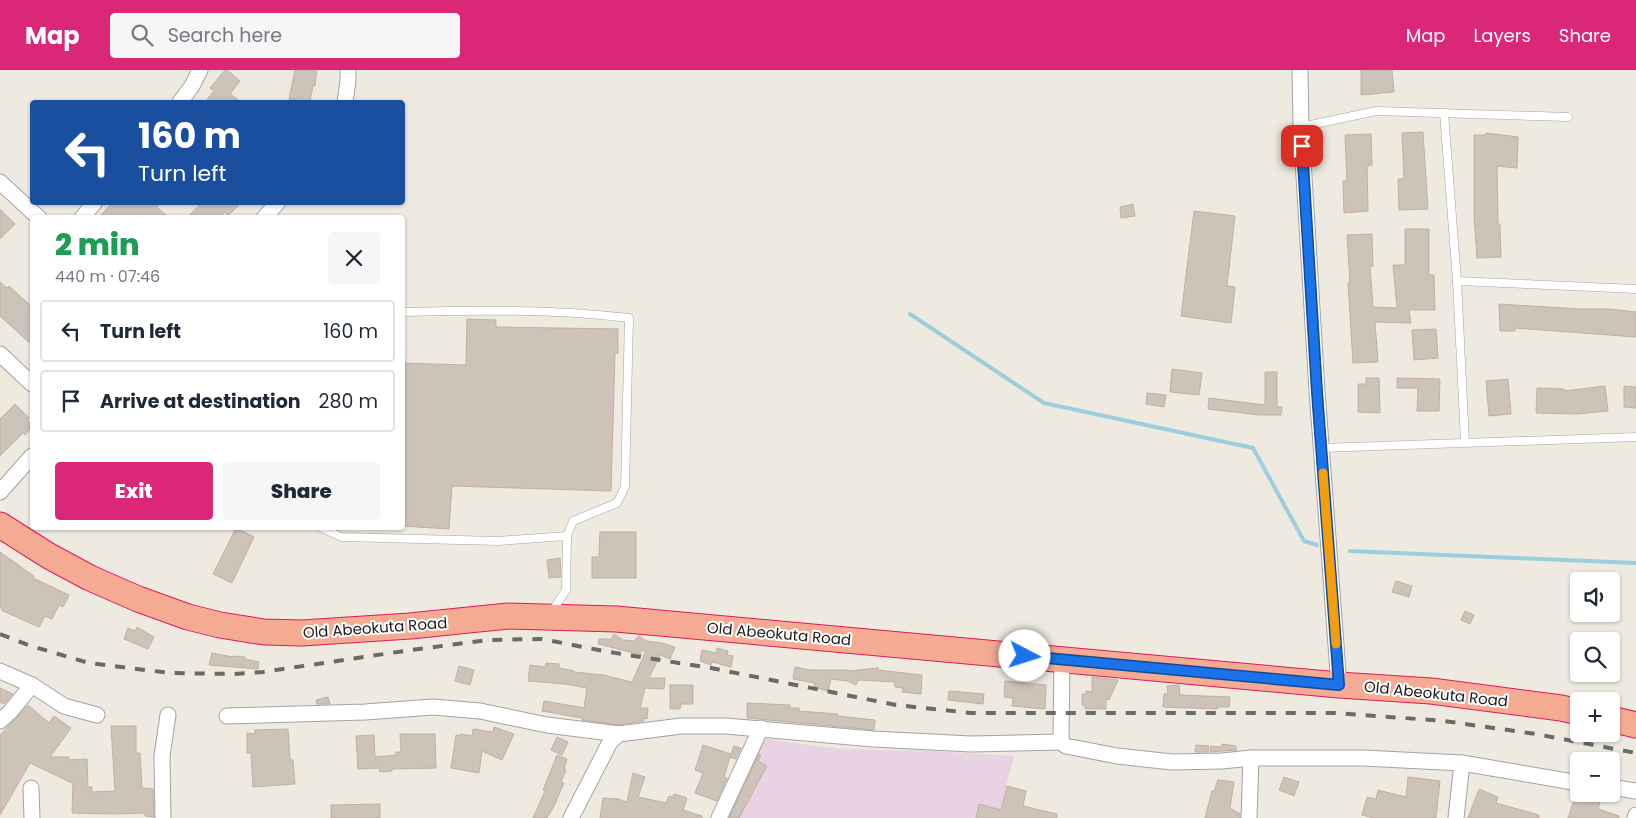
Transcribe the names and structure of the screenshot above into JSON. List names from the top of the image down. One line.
{"streets":{"highway":["Old Abeokuta Road"]},"page":{"header":"Map","search":"Search here","nav":["Map","Layers","Share"],"turn":["160 m","Turn left"],"heading":["2 min","440 m · 07:46"],"list":[{"name":"Turn left","value":"160 m"},{"name":"Arrive at destination","value":"280 m"}],"buttons":["Exit","Share"],"map_buttons":["+","−"]}}
